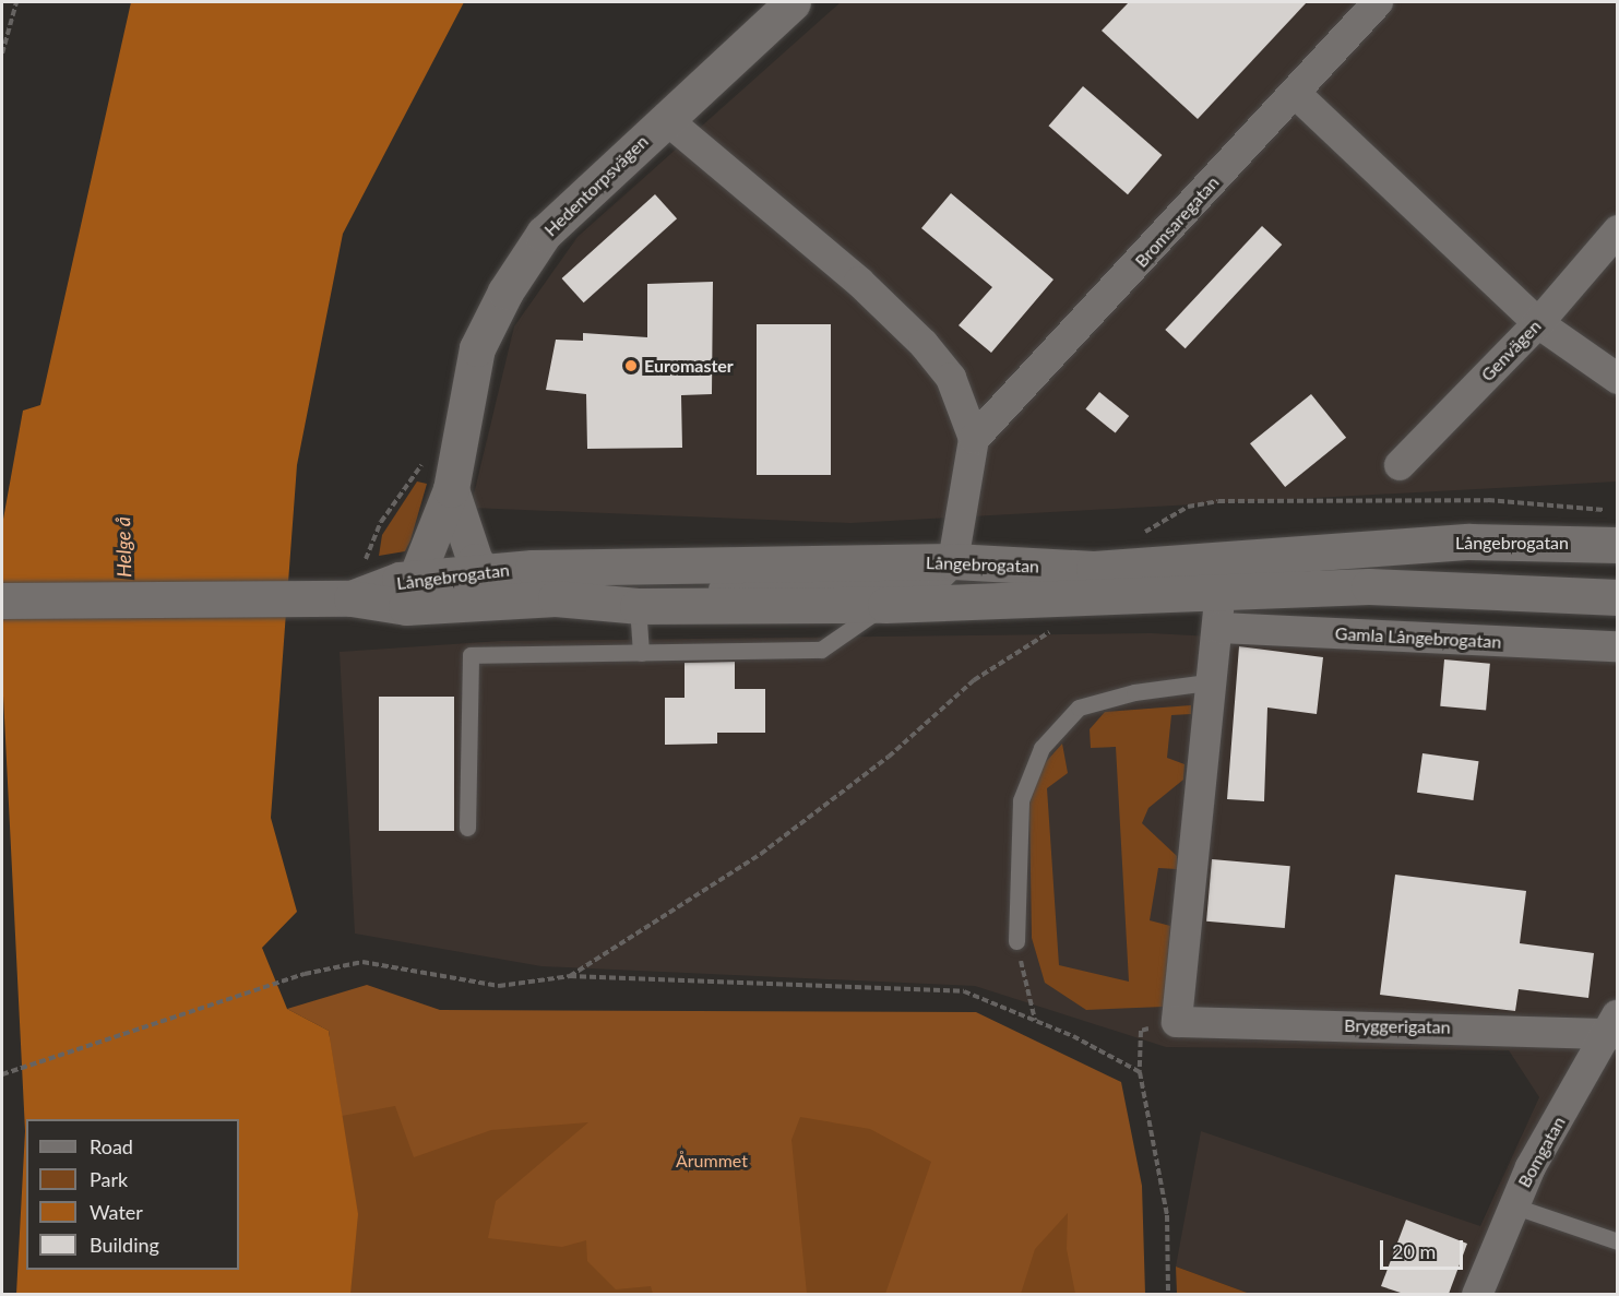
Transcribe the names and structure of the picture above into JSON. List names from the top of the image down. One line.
{"streets":{"main road":["Hedentorpsvägen","Långebrogatan"],"street":["Bromsaregatan","Genvägen","Gamla Långebrogatan","Bryggerigatan","Bomgatan"]},"crossings":[["Hedentorpsvägen","Långebrogatan"],["Bryggerigatan","Bomgatan"]],"water":["Helge å"],"parks":["Årummet"],"places":["Euromaster"],"legend":["Road","Park","Water","Building"],"scale_bar":"20 m"}
